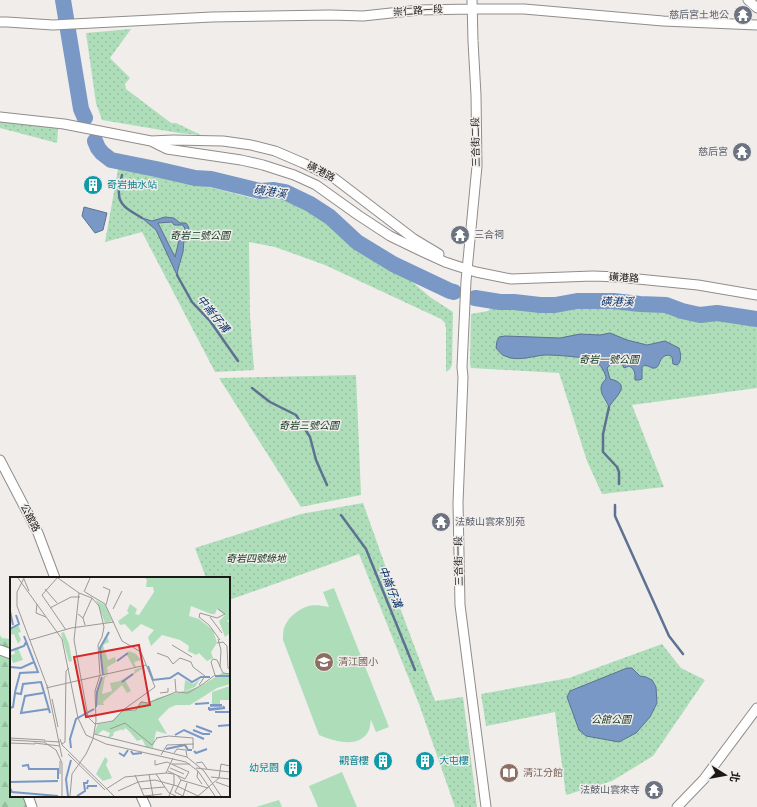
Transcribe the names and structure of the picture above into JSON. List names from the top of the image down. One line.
{"streets":{"street":["崇仁路一段","三合街二段","磺港路","公舘路","三合街一段"]},"crossings":[["崇仁路一段","三合街二段"],["三合街二段","磺港路"],["三合街二段","三合街一段"]],"water":["磺港溪","中崙仔溝"],"parks":["奇岩二號公園","奇岩一號公園","奇岩三號公園","奇岩四號綠地","公館公園"],"places":{"temple":["慈后宮土地公","慈后宮","三合祠","法鼓山雲來別苑","法鼓山雲來寺"],"building":["奇岩抽水站","觀音樓","大屯樓","幼兒園"],"school or university":["清江國小"],"library":["清江分館"]},"north":"right"}
